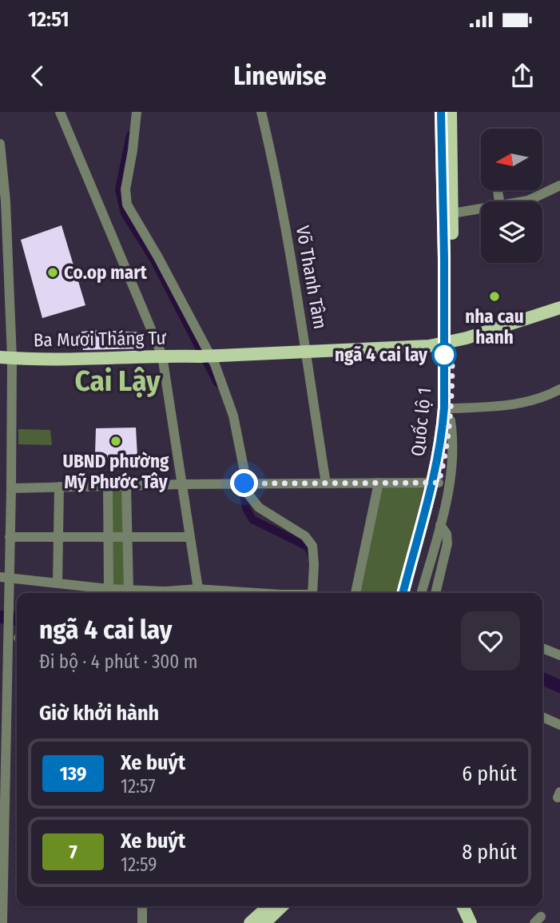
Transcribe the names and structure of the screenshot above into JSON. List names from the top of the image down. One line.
{"streets":{"main road":["Ba Mươi Tháng Tư","Quốc lộ 1"],"street":["Võ Thanh Tâm"]},"crossings":[["Võ Thanh Tâm","Ba Mươi Tháng Tư"]],"districts":["Cai Lậy"],"places":["Co.op mart","nha cau hanh","ngã 4 cai lay","UBND phường Mỹ Phước Tây"],"lines":["bus line 139"],"north":"left","page":{"status":"12:51","header":"Linewise","heading":[["ngã 4 cai lay","Đi bộ · 4 phút · 300 m"],"Giờ khởi hành"],"list":[{"mark":"139","name":"Xe buýt","note":"12:57","value":"6 phút"},{"mark":"7","name":"Xe buýt","note":"12:59","value":"8 phút"}]}}
